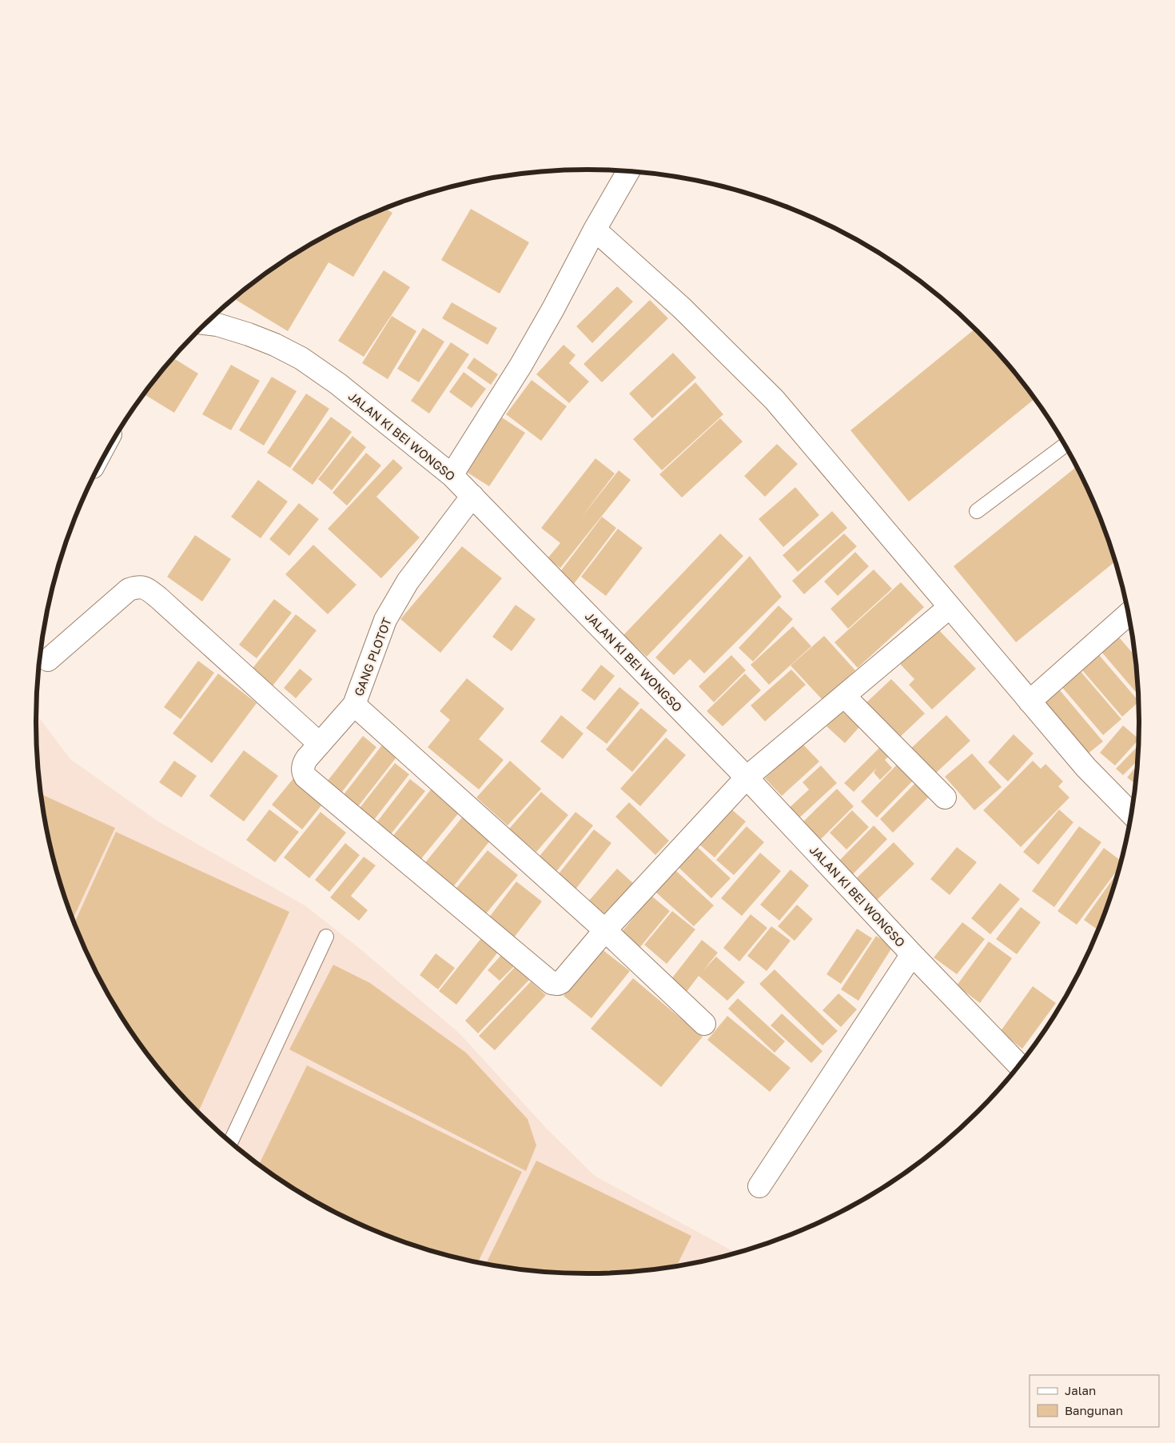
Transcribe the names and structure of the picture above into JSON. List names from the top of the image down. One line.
{"streets":{"street":["JALAN KI BEI WONGSO","GANG PLOTOT"]},"crossings":[["JALAN KI BEI WONGSO","GANG PLOTOT"]],"legend":["Jalan","Bangunan"]}
